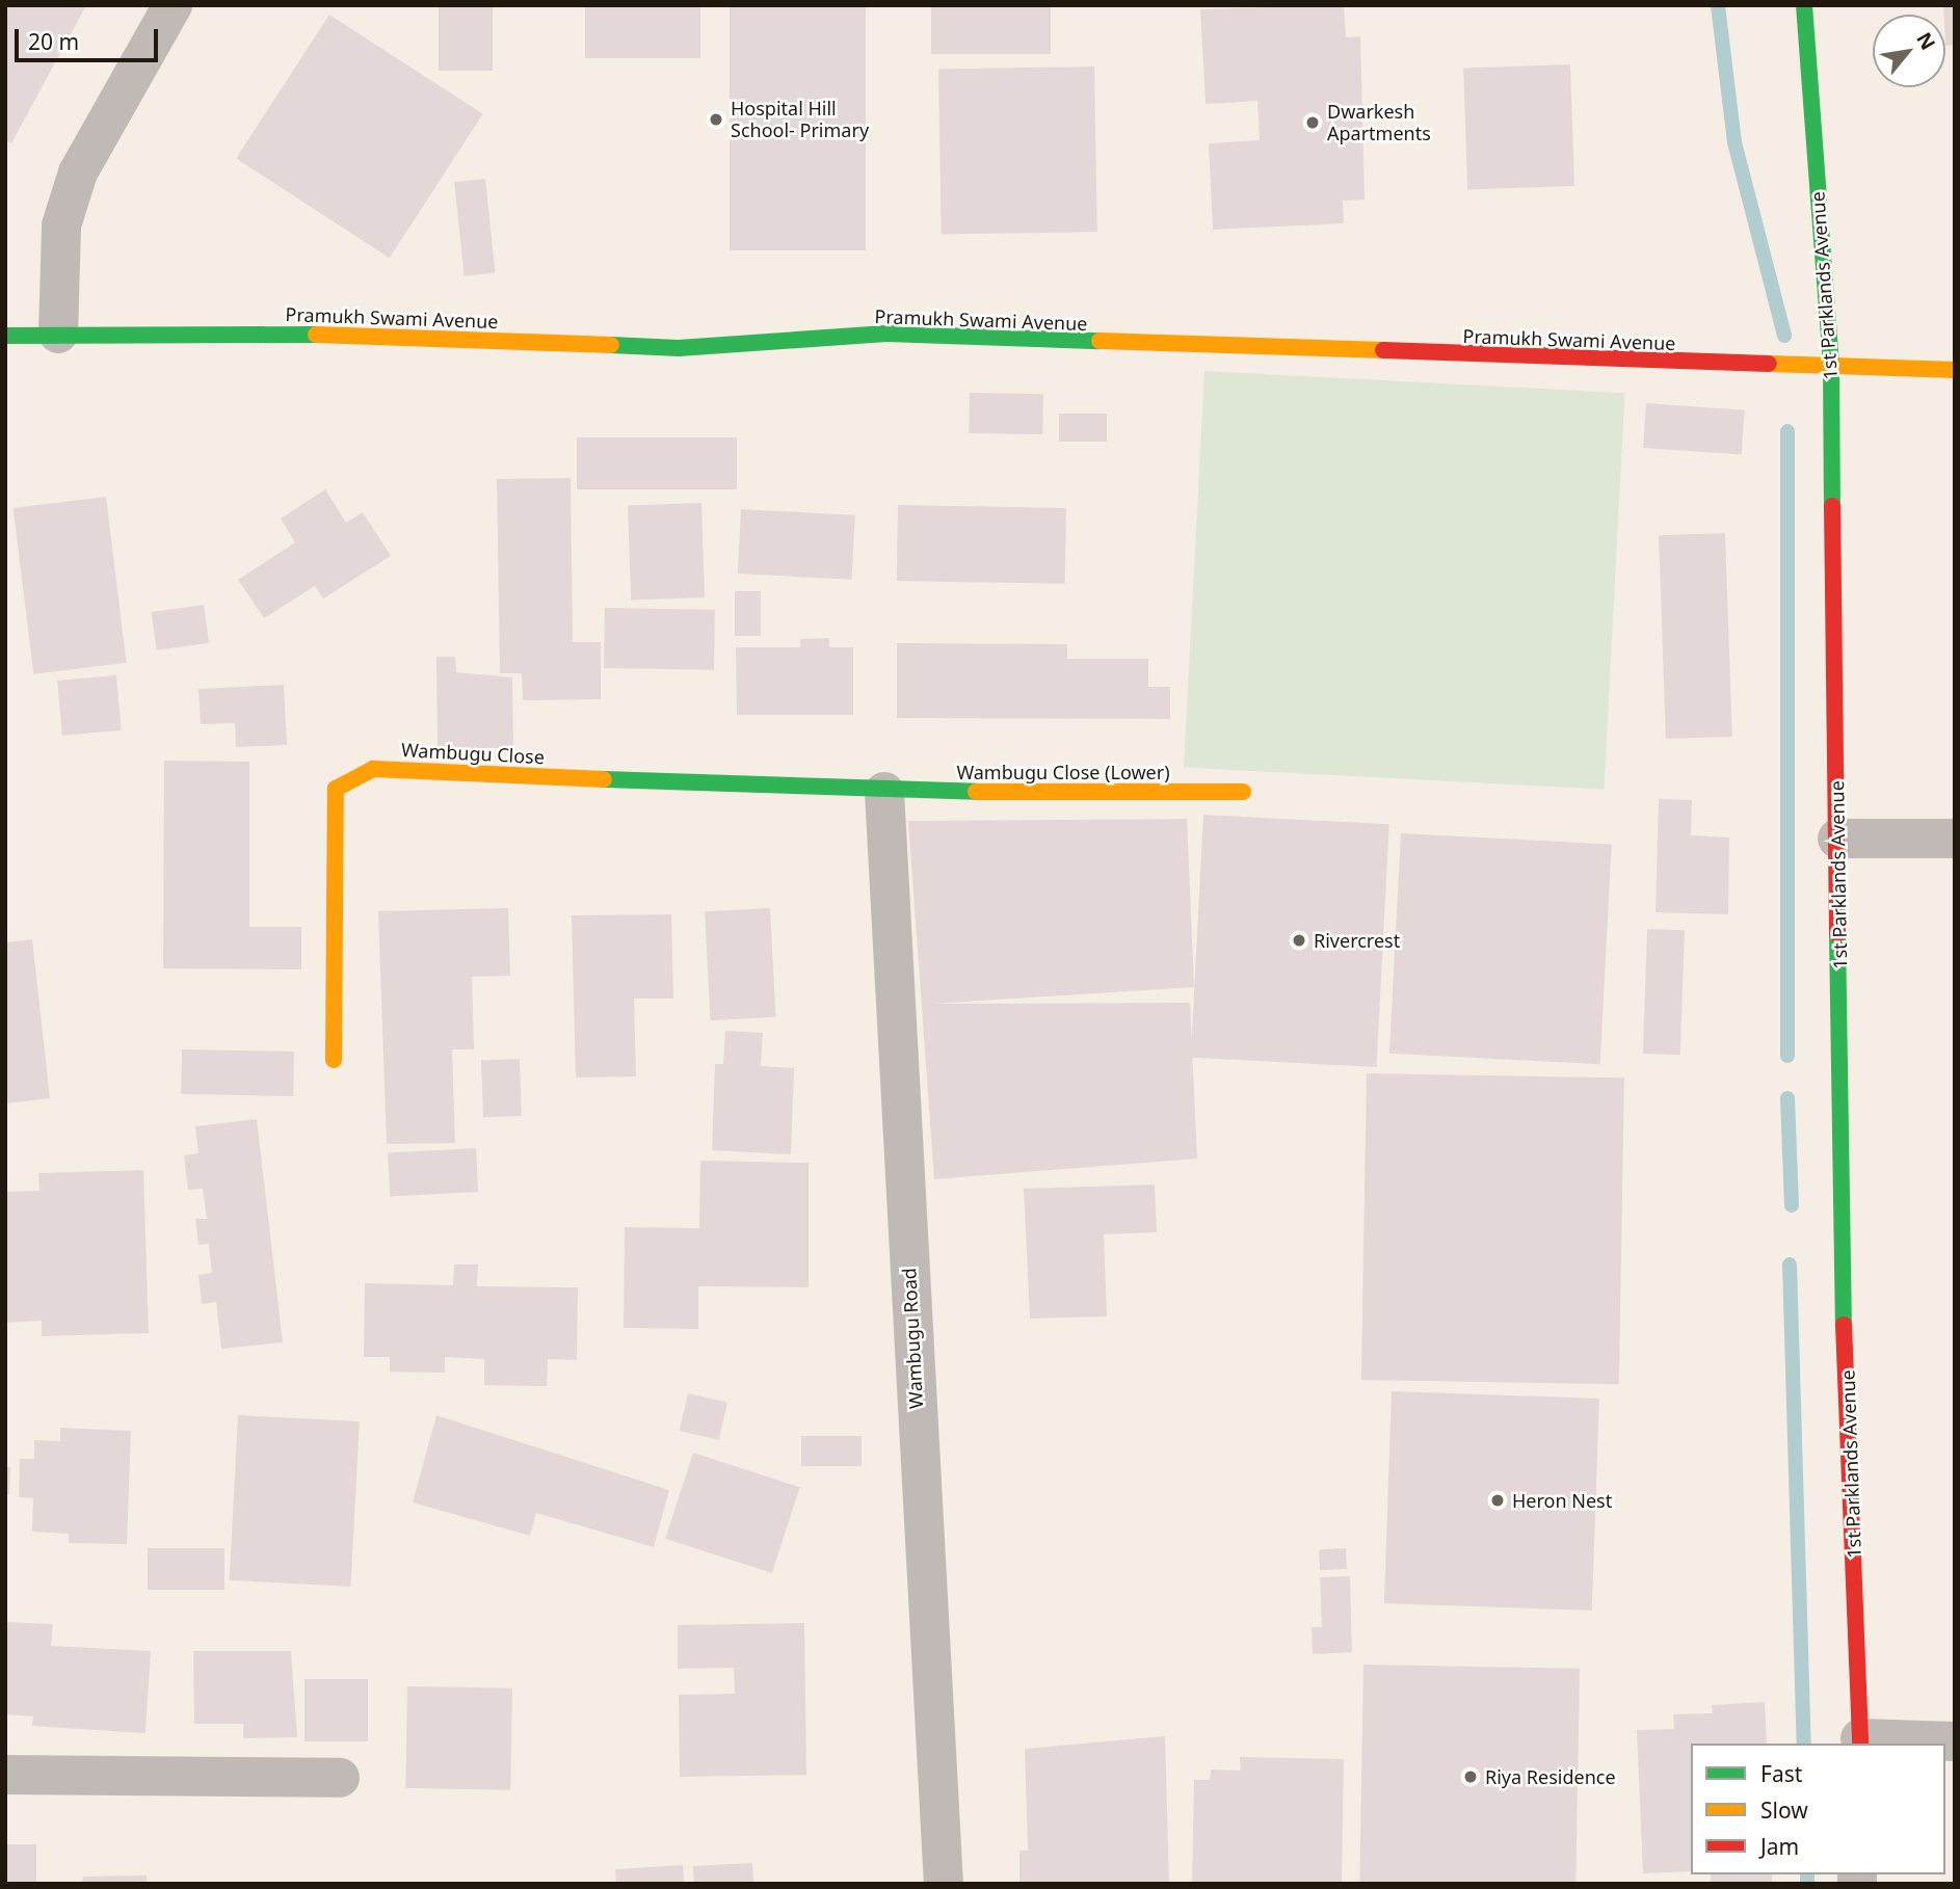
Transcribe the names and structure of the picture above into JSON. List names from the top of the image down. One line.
{"streets":{"street":["1st Parklands Avenue","Pramukh Swami Avenue","Wambugu Close","Wambugu Close (Lower)","Wambugu Road"]},"crossings":[["1st Parklands Avenue","Pramukh Swami Avenue"],["Wambugu Close","Wambugu Close (Lower)"],["Wambugu Close","Wambugu Road"],["Wambugu Close (Lower)","Wambugu Road"]],"places":["Hospital Hill School- Primary","Dwarkesh Apartments","Rivercrest","Heron Nest","Riya Residence"],"legend":["Fast","Slow","Jam"],"scale_bar":"20 m","north":"top right"}
